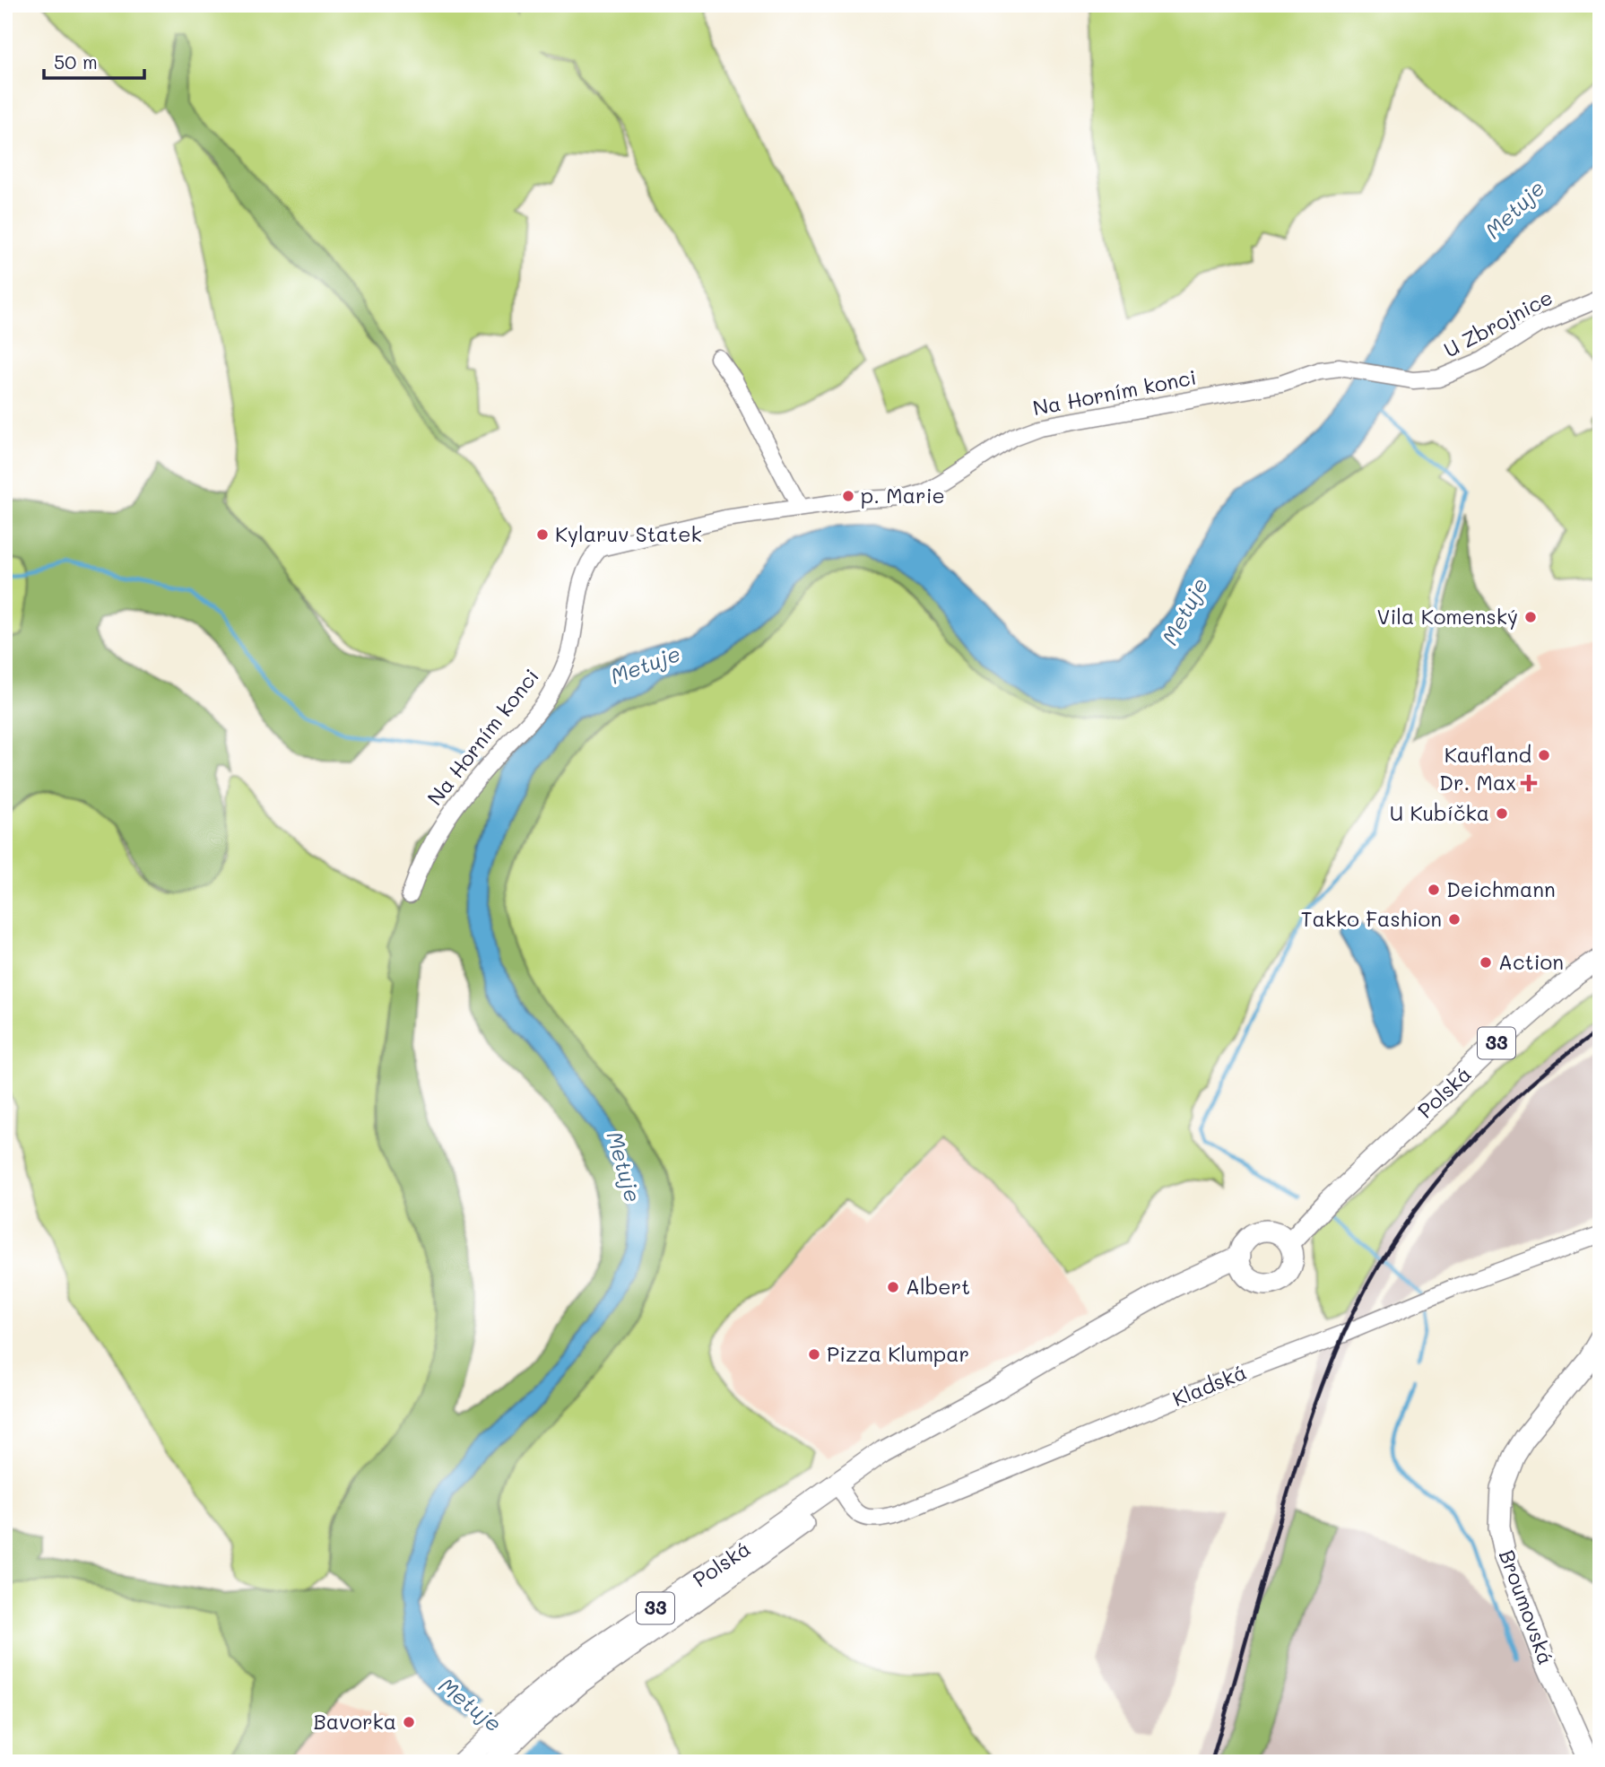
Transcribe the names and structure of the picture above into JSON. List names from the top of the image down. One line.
{"streets":{"main road":["33","Polská","Broumovská"],"street":["U Zbrojnice","Na Horním konci","Kladská"]},"crossings":[["U Zbrojnice","Na Horním konci"],["Polská","Kladská"]],"water":["Metuje"],"places":{"other":["p. Marie","Kylaruv Statek","Vila Komenský","Kaufland","U Kubíčka","Deichmann","Takko Fashion","Action","Albert","Pizza Klumpar","Bavorka"],"health":["Dr. Max"]},"scale_bar":"50 m"}
